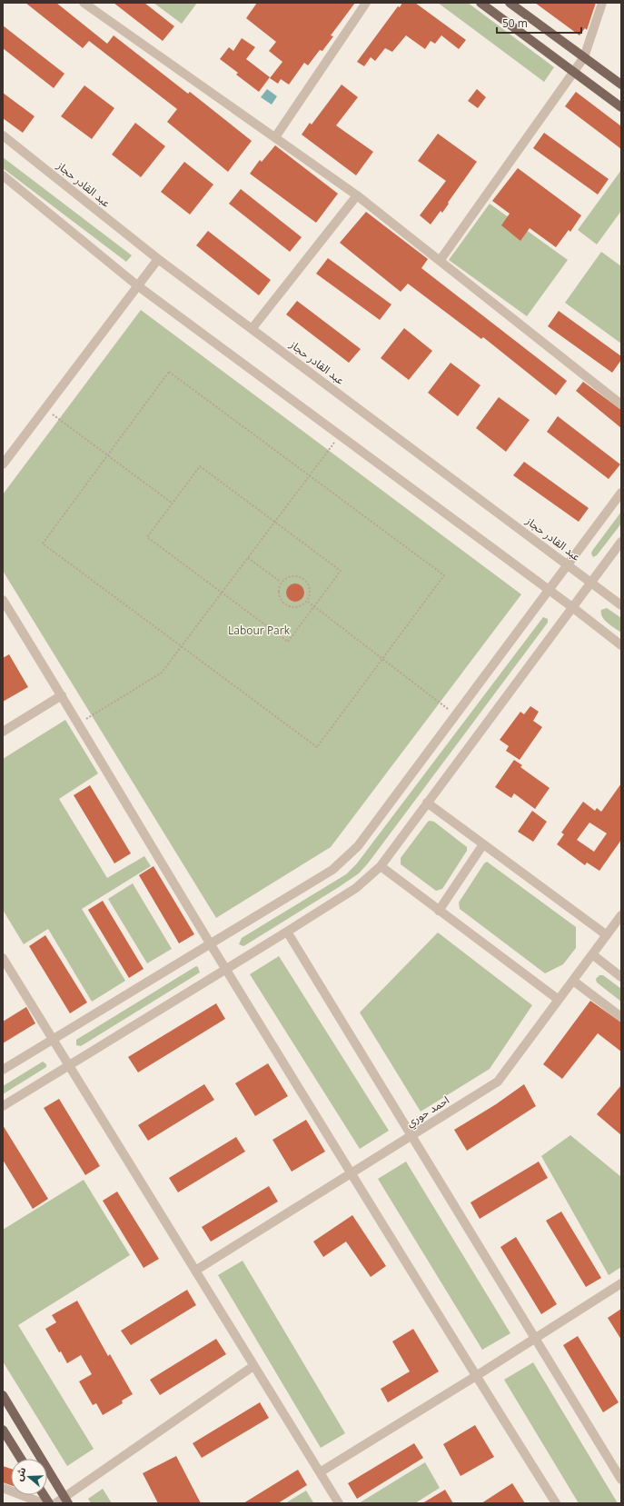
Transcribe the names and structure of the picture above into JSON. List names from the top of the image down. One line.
{"streets":{"street":["عبد القادر حجاز","احمد حوري"]},"parks":["Labour Park"],"scale_bar":"50 m","north":"left"}
